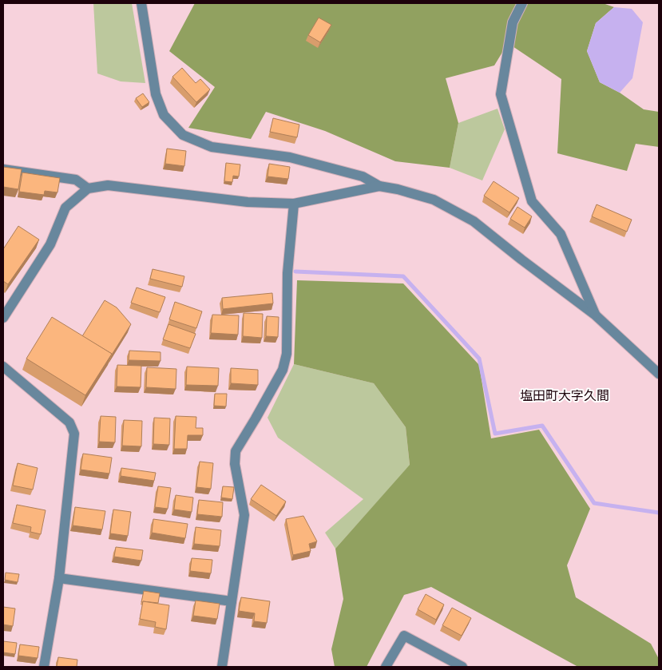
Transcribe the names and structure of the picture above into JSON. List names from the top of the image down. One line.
{"districts":["塩田町大字久間"]}
